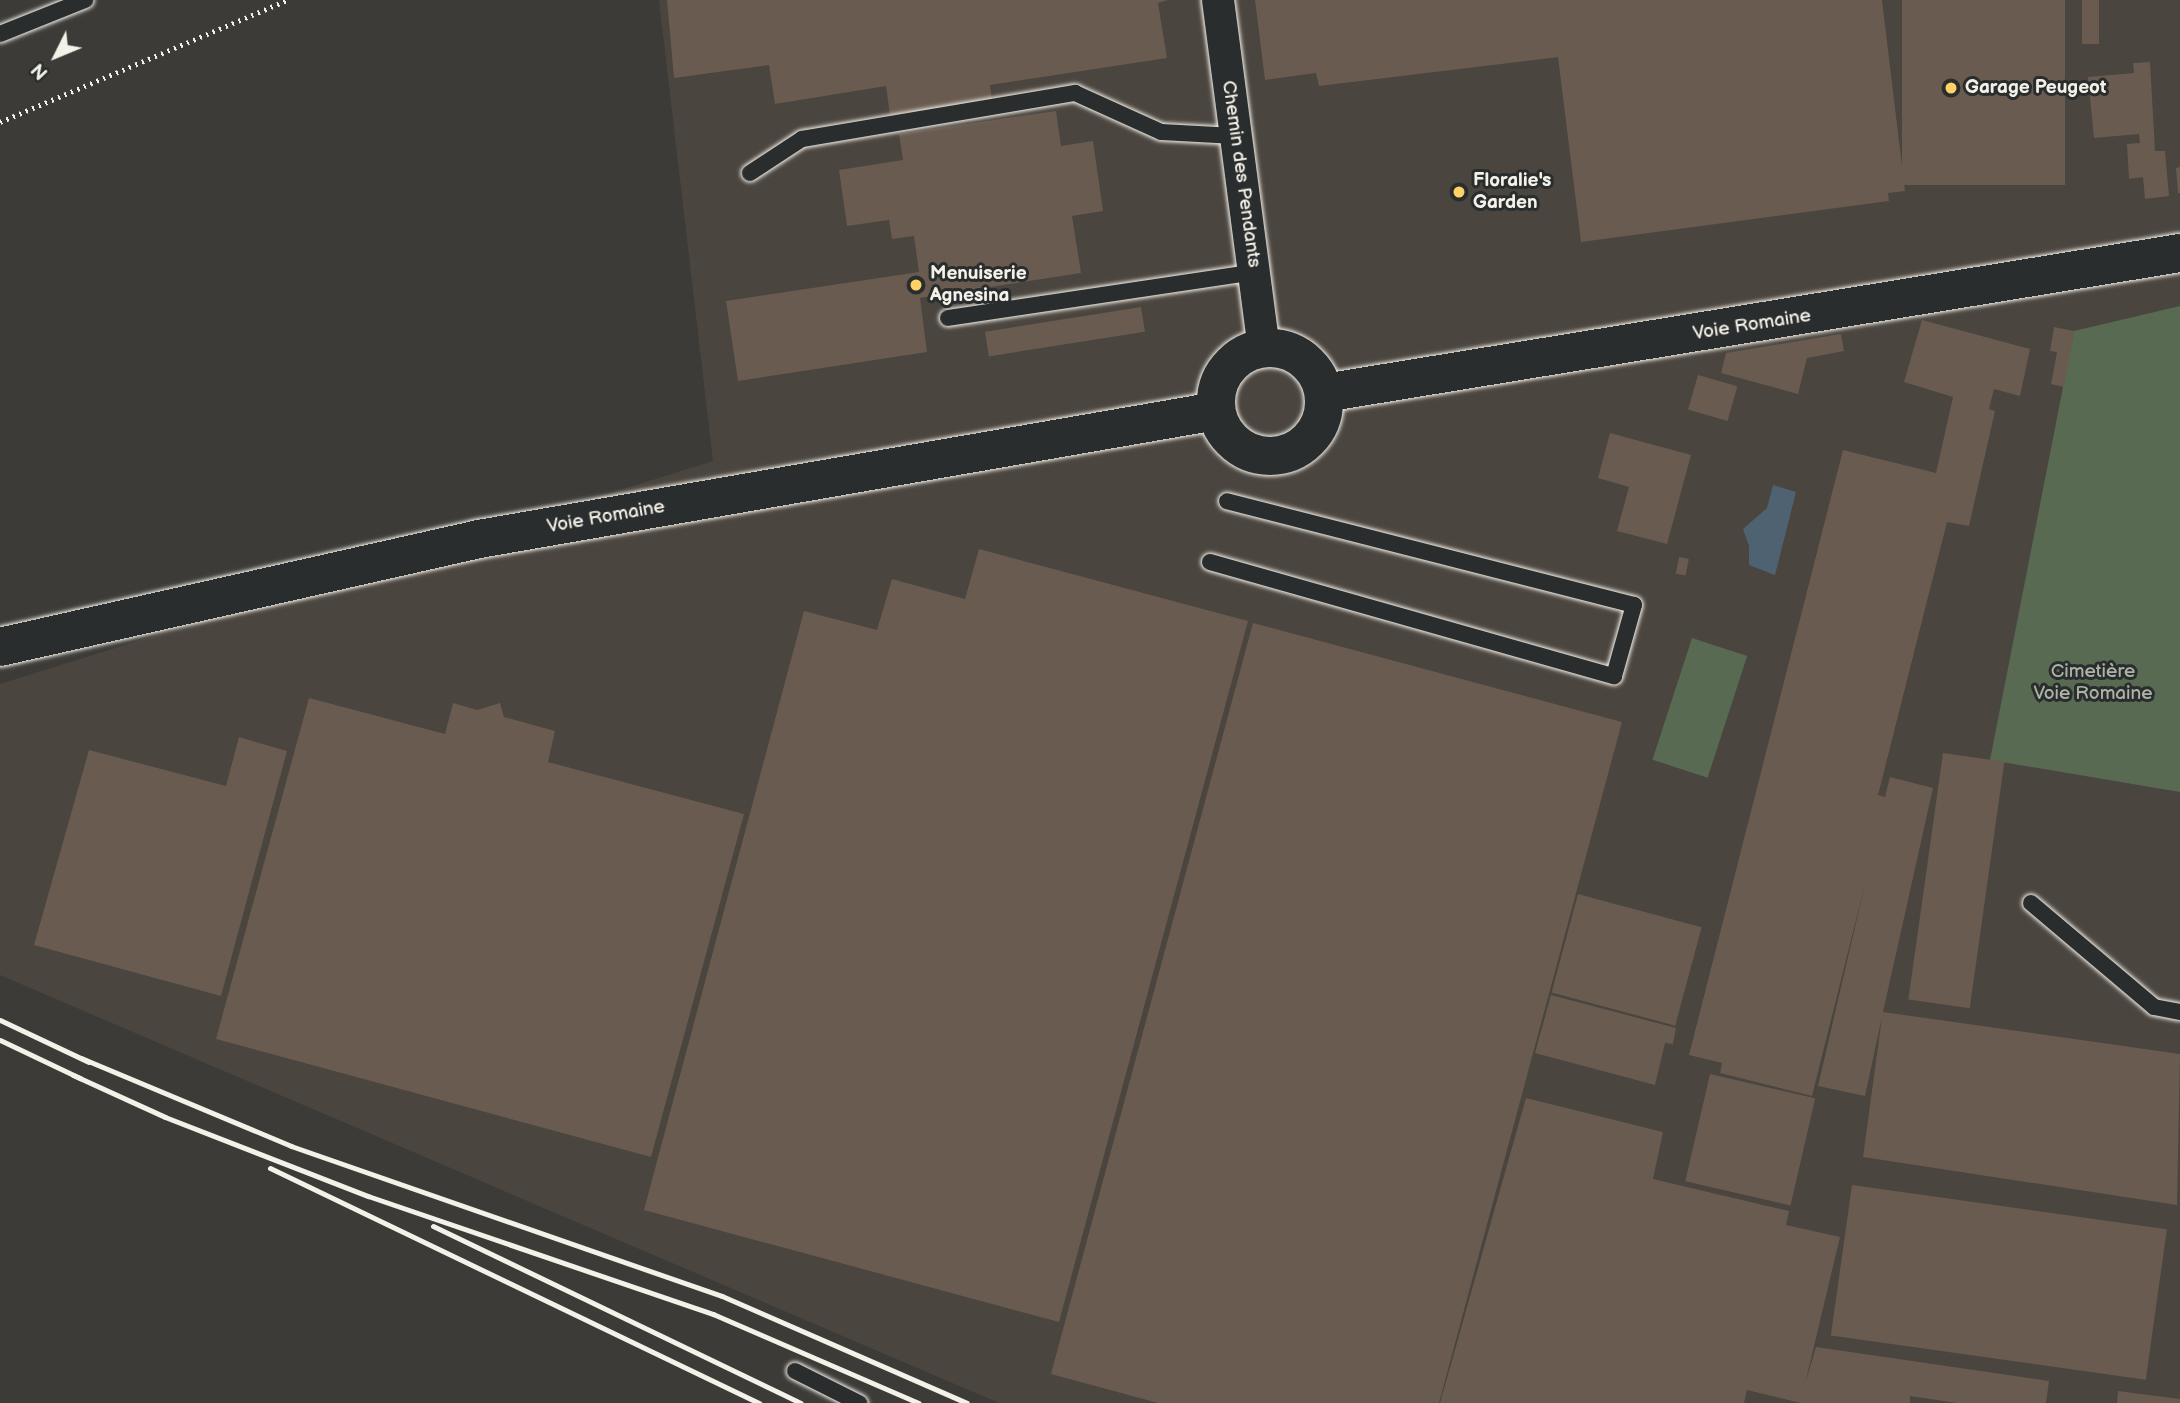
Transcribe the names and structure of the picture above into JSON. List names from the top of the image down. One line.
{"streets":{"main road":["Voie Romaine"],"street":["Chemin des Pendants"]},"crossings":[["Chemin des Pendants","Voie Romaine"]],"parks":["Cimetière Voie Romaine"],"places":["Garage Peugeot","Floralie's Garden","Menuiserie Agnesina"],"north":"bottom left"}
